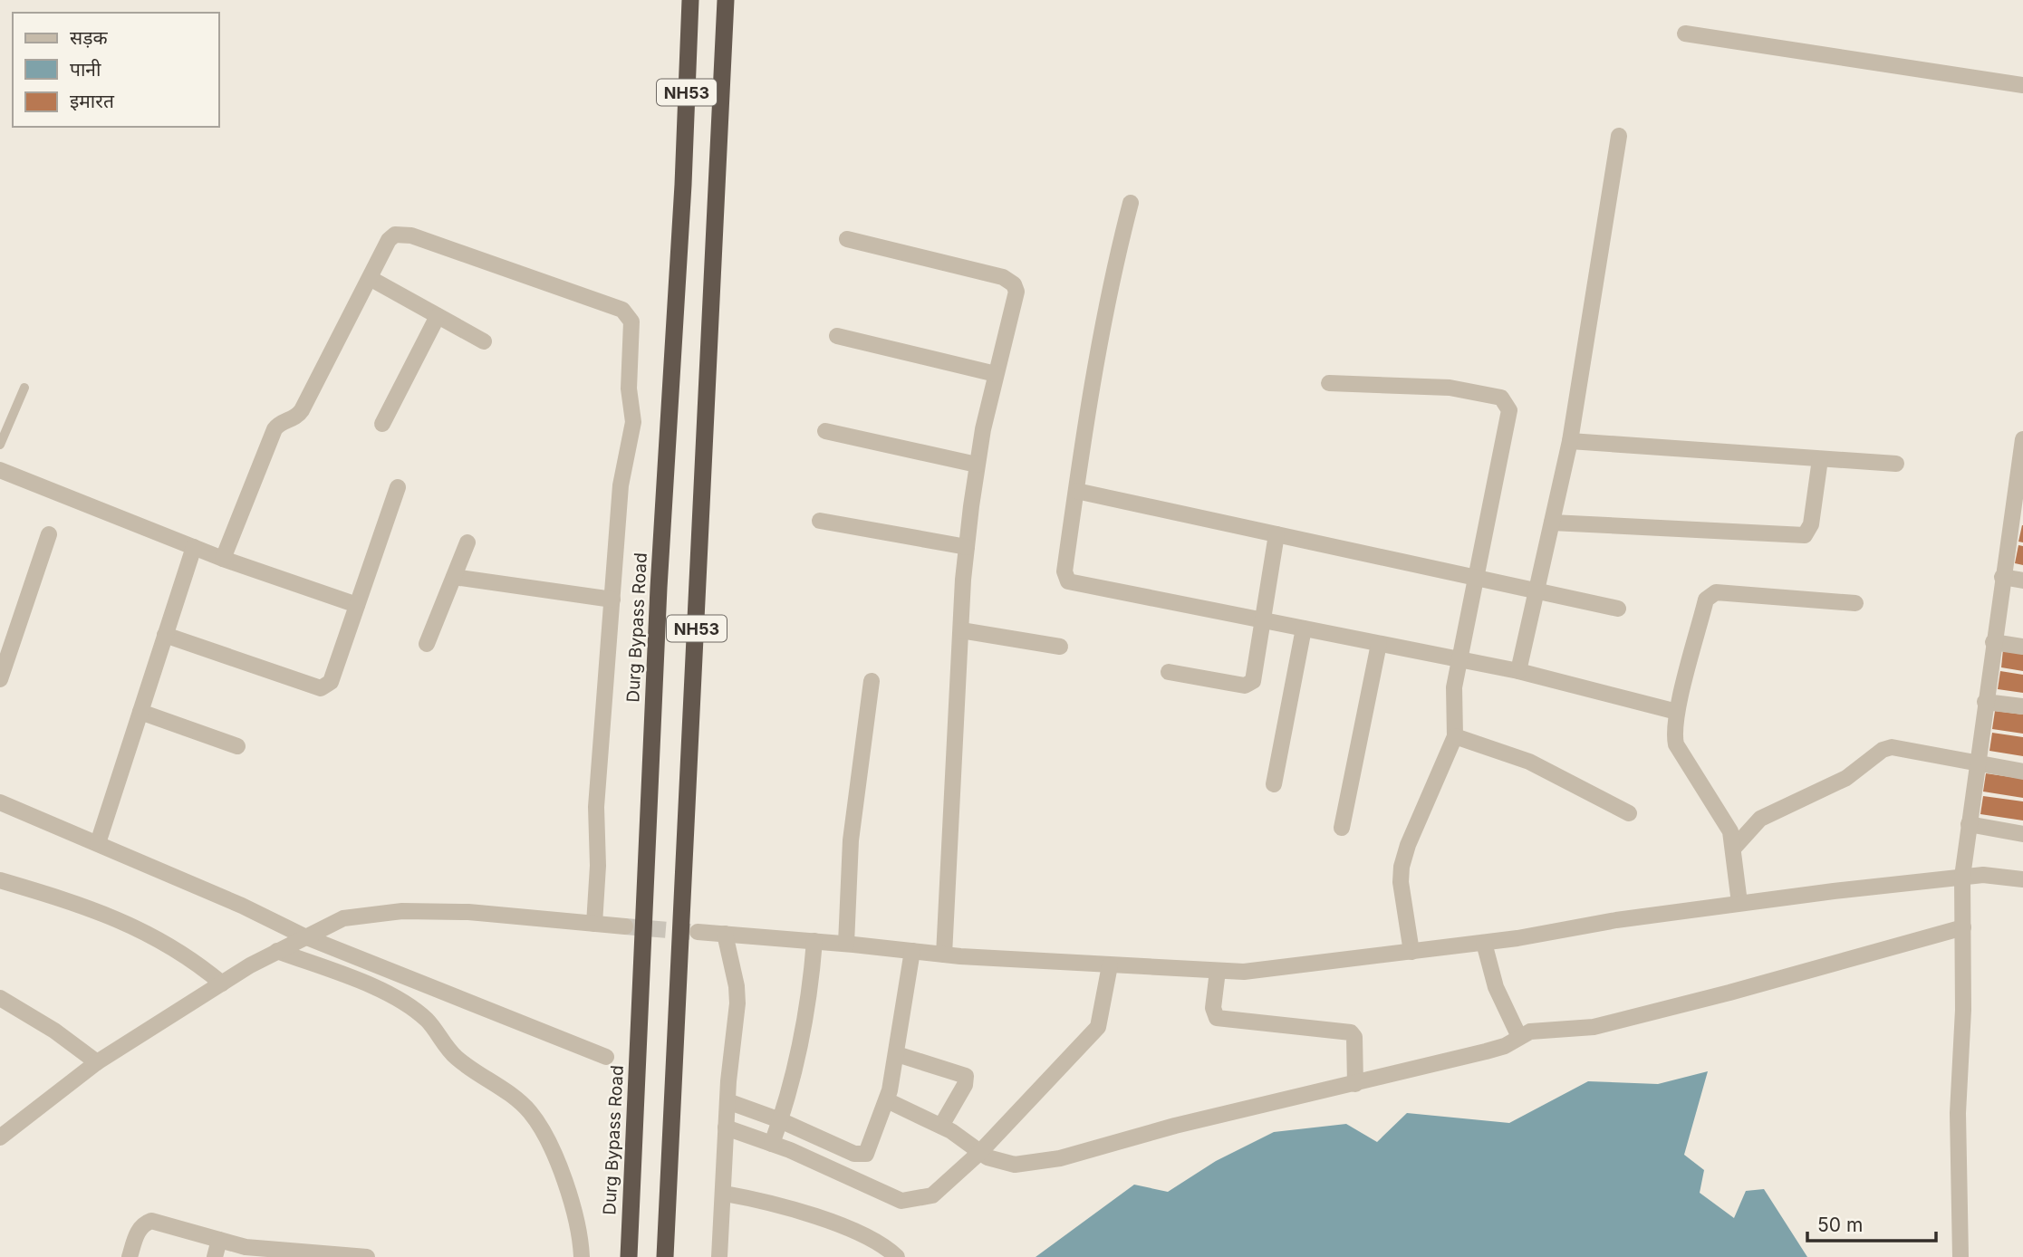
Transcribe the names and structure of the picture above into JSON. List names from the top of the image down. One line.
{"streets":{"highway":["NH53","Durg Bypass Road"]},"legend":["सड़क","पानी","इमारत"],"scale_bar":"50 m"}
